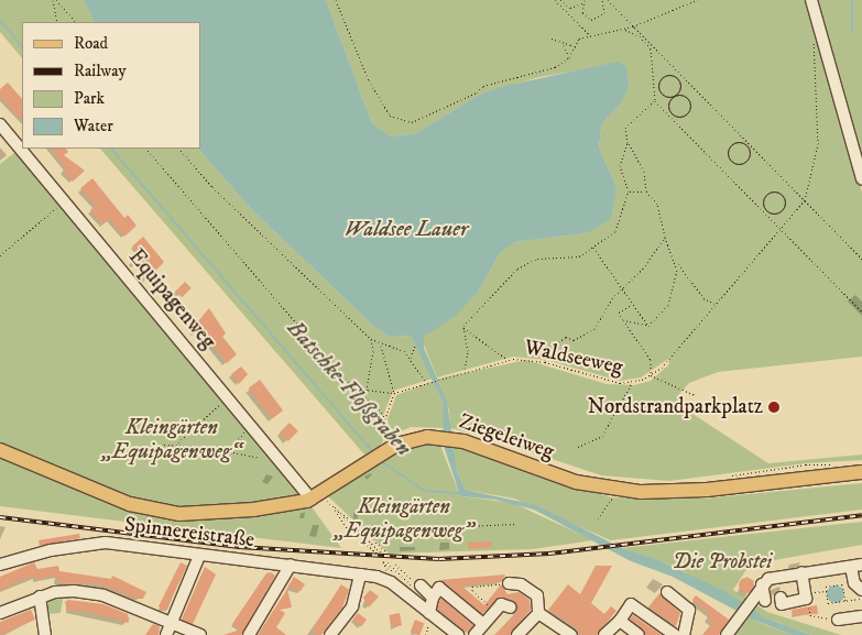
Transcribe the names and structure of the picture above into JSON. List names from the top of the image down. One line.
{"streets":{"main road":["Ziegeleiweg"],"street":["Equipagenweg","Spinnereistraße"],"path":["Waldseeweg"]},"crossings":[["Equipagenweg","Ziegeleiweg"]],"water":["Waldsee Lauer","Batschke‐Floßgraben"],"parks":["Kleingärten „Equipagenweg“","Kleingärten „Equipagenweg\"","Die Probstei"],"places":["Nordstrandparkplatz"],"legend":["Road","Railway","Park","Water"]}
